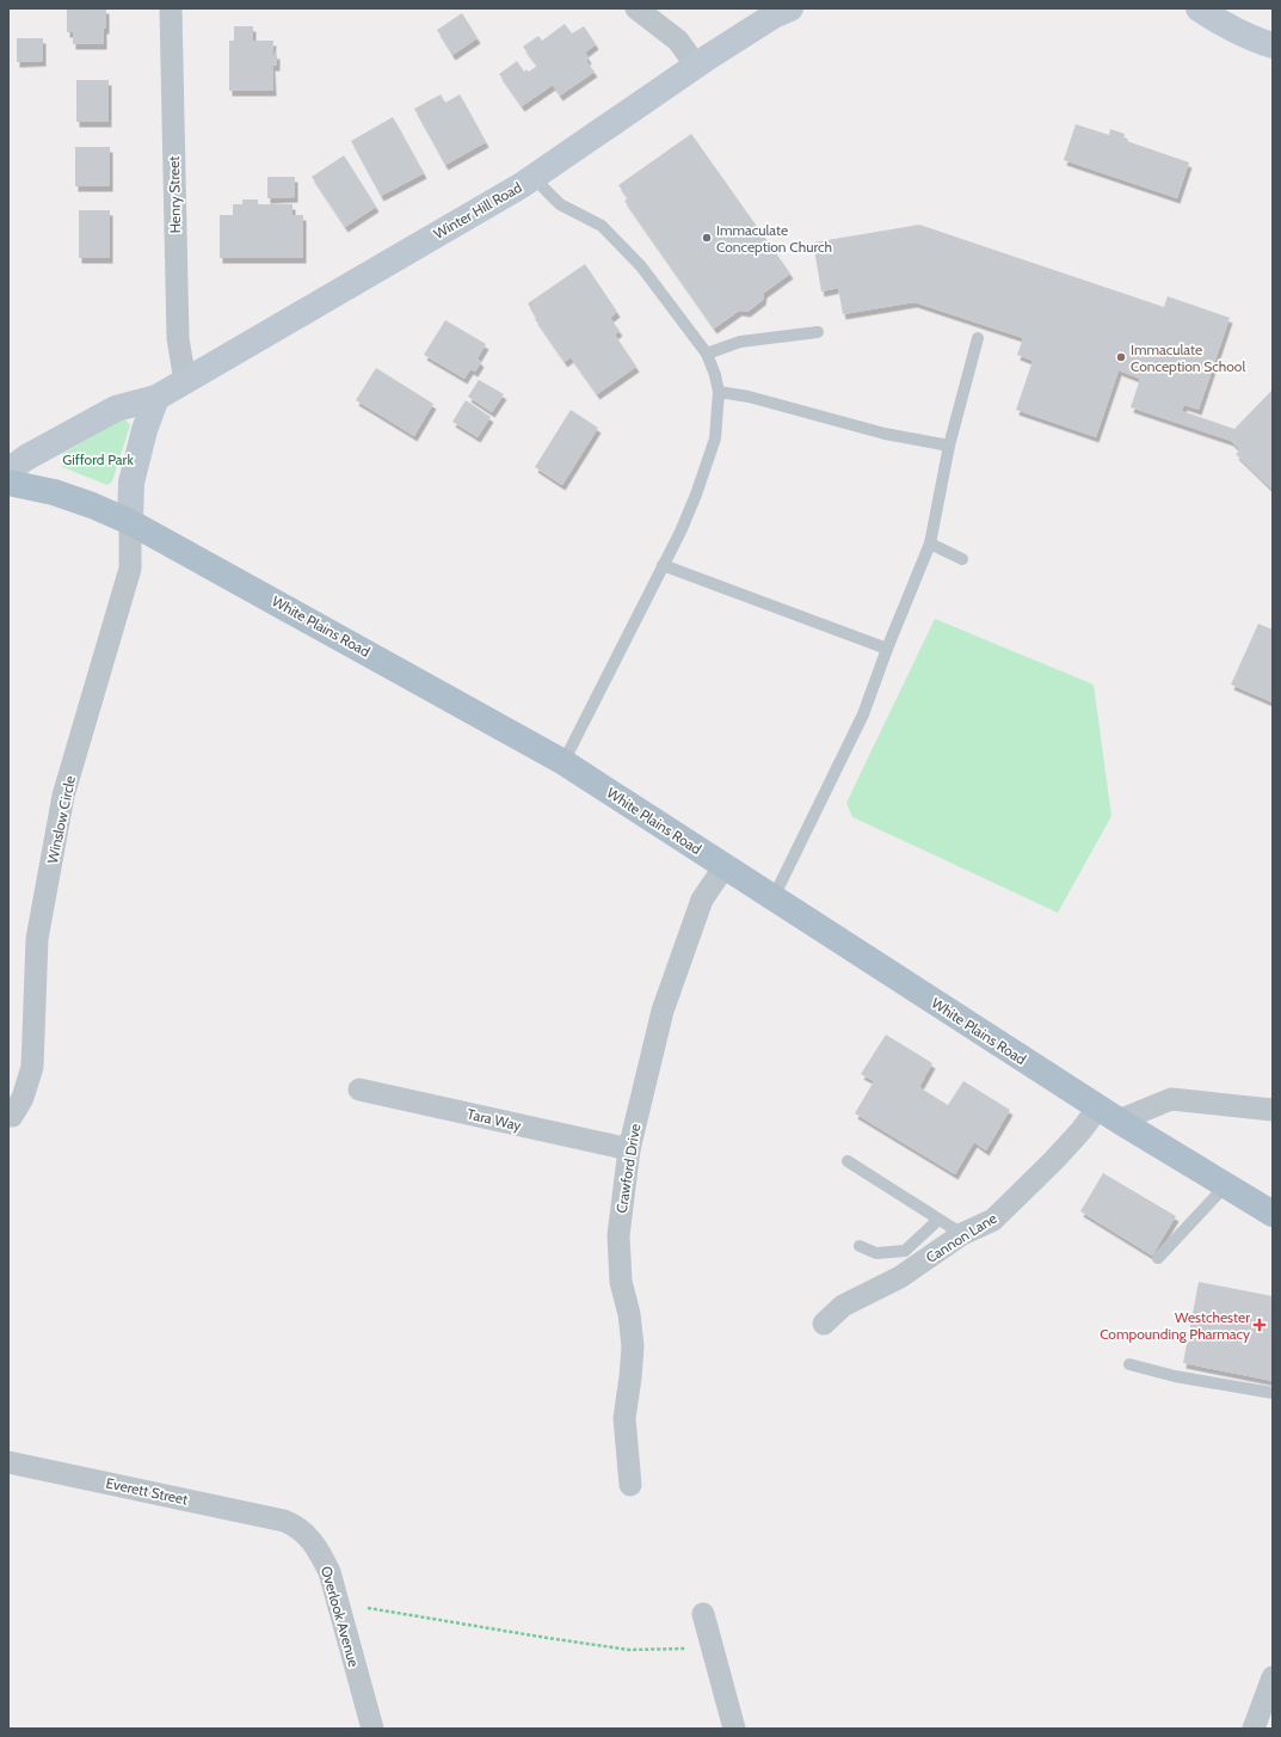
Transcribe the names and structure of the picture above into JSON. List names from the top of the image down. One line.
{"streets":{"main road":["Winter Hill Road","White Plains Road"],"street":["Henry Street","Winslow Circle","Tara Way","Crawford Drive","Cannon Lane","Everett Street","Overlook Avenue"]},"crossings":[["Henry Street","Winter Hill Road"],["White Plains Road","Winslow Circle"],["White Plains Road","Crawford Drive"],["White Plains Road","Cannon Lane"],["Tara Way","Crawford Drive"],["Everett Street","Overlook Avenue"]],"parks":["Gifford Park"],"places":{"other":["Immaculate Conception Church","Immaculate Conception School"],"health":["Westchester Compounding Pharmacy"]}}
